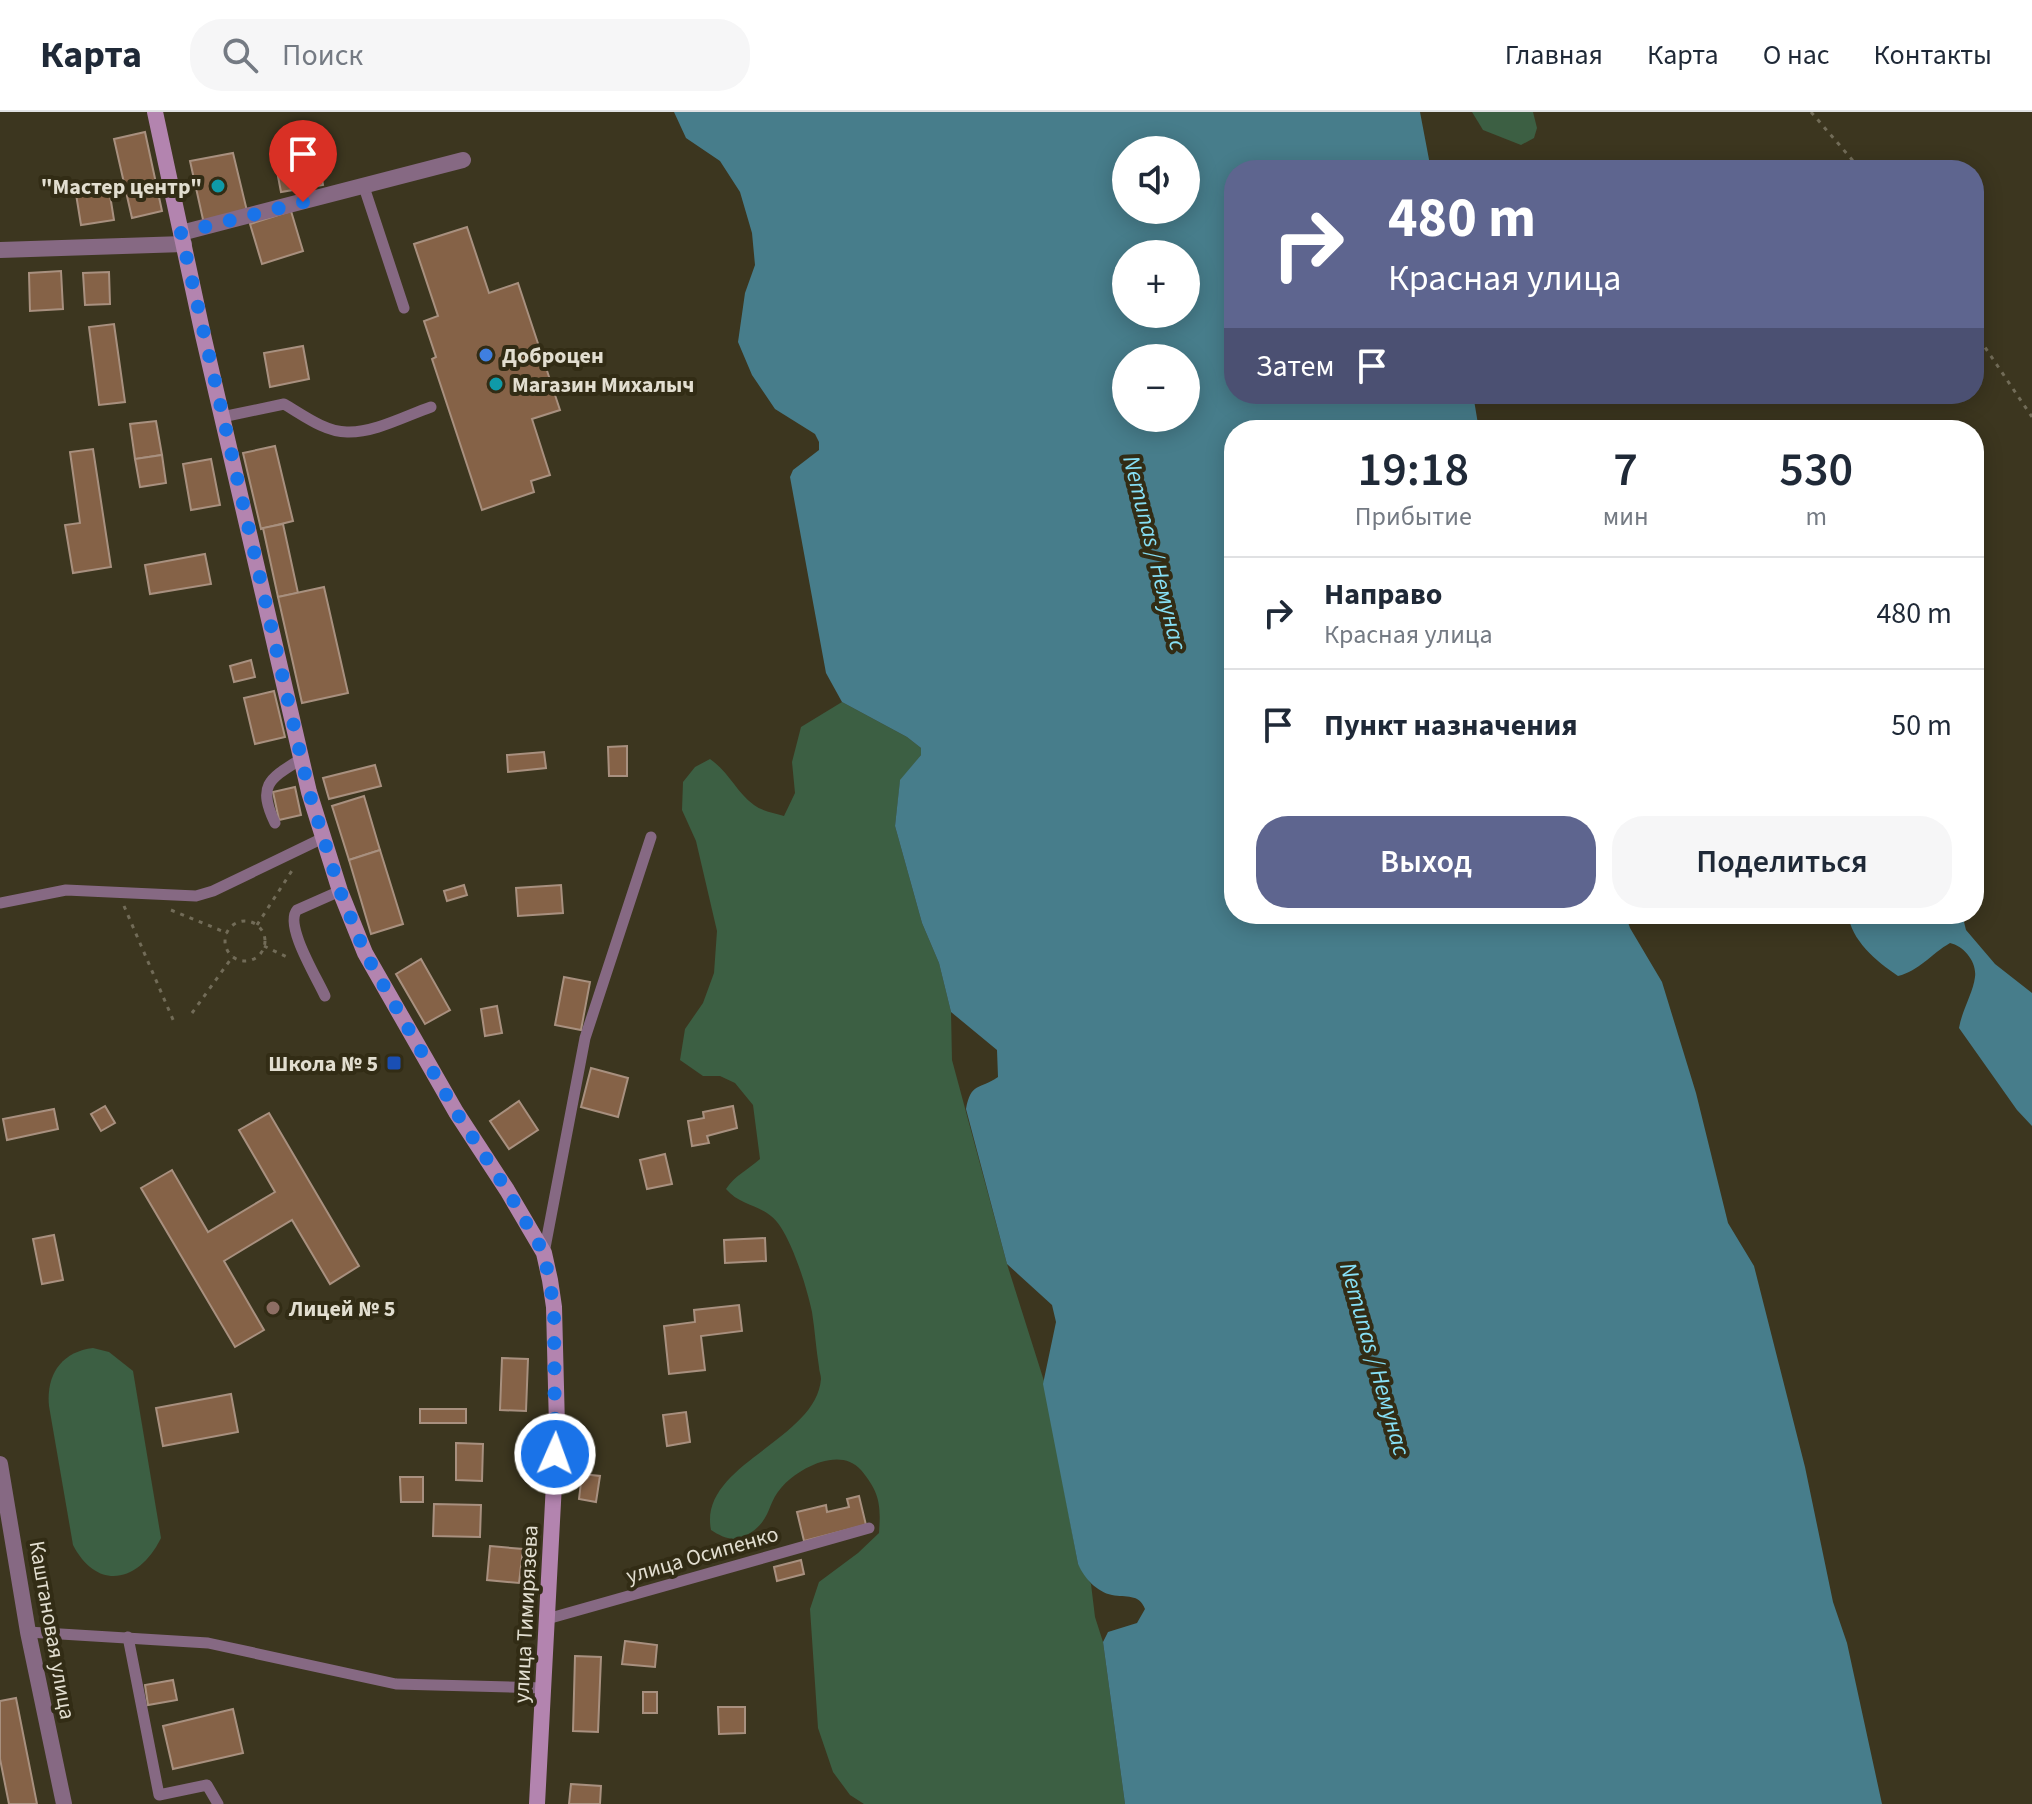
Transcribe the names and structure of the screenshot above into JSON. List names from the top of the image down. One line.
{"streets":{"main road":["улица Тимирязева"],"street":["Каштановая улица"],"lane":["улица Осипенко"]},"crossings":[["улица Осипенко","улица Тимирязева"]],"water":["Nemunas / Немунас"],"places":{"other":["\"Мастер центр\"","Доброцен","Магазин Михалыч","Лицей № 5"],"transit":["Школа № 5"]},"page":{"header":"Карта","search":"Поиск","nav":["Главная","Карта","О нас","Контакты"],"map_buttons":["+","−"],"turn":["480 m","Красная улица"],"then":"Затем","eta":["19:18","Прибытие","7","мин","530","m"],"list":[{"name":"Направо","note":"Красная улица","value":"480 m"},{"name":"Пункт назначения","value":"50 m"}],"buttons":["Выход","Поделиться"]}}
